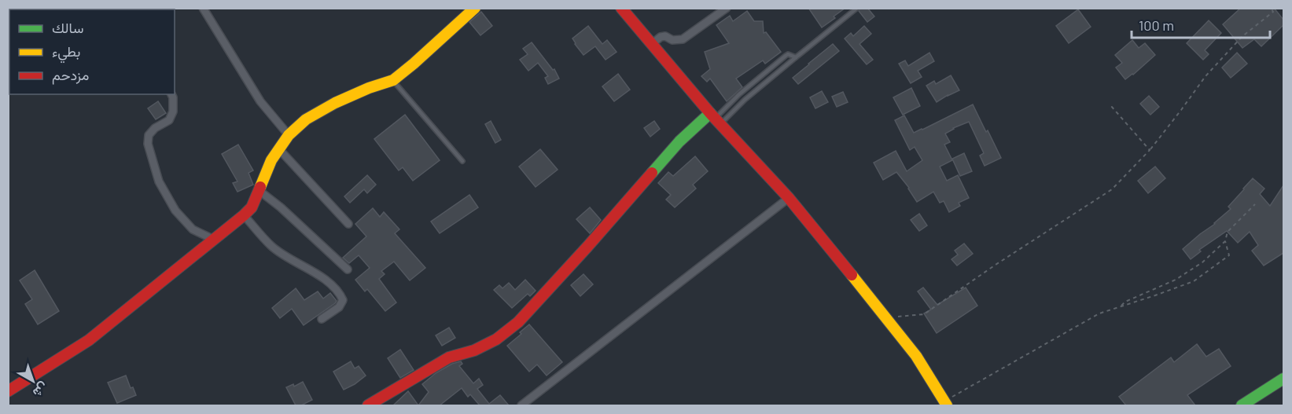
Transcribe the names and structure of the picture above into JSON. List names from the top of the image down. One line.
{"legend":["سالك","بطيء","مزدحم"],"scale_bar":"100 m","north":"bottom right"}
